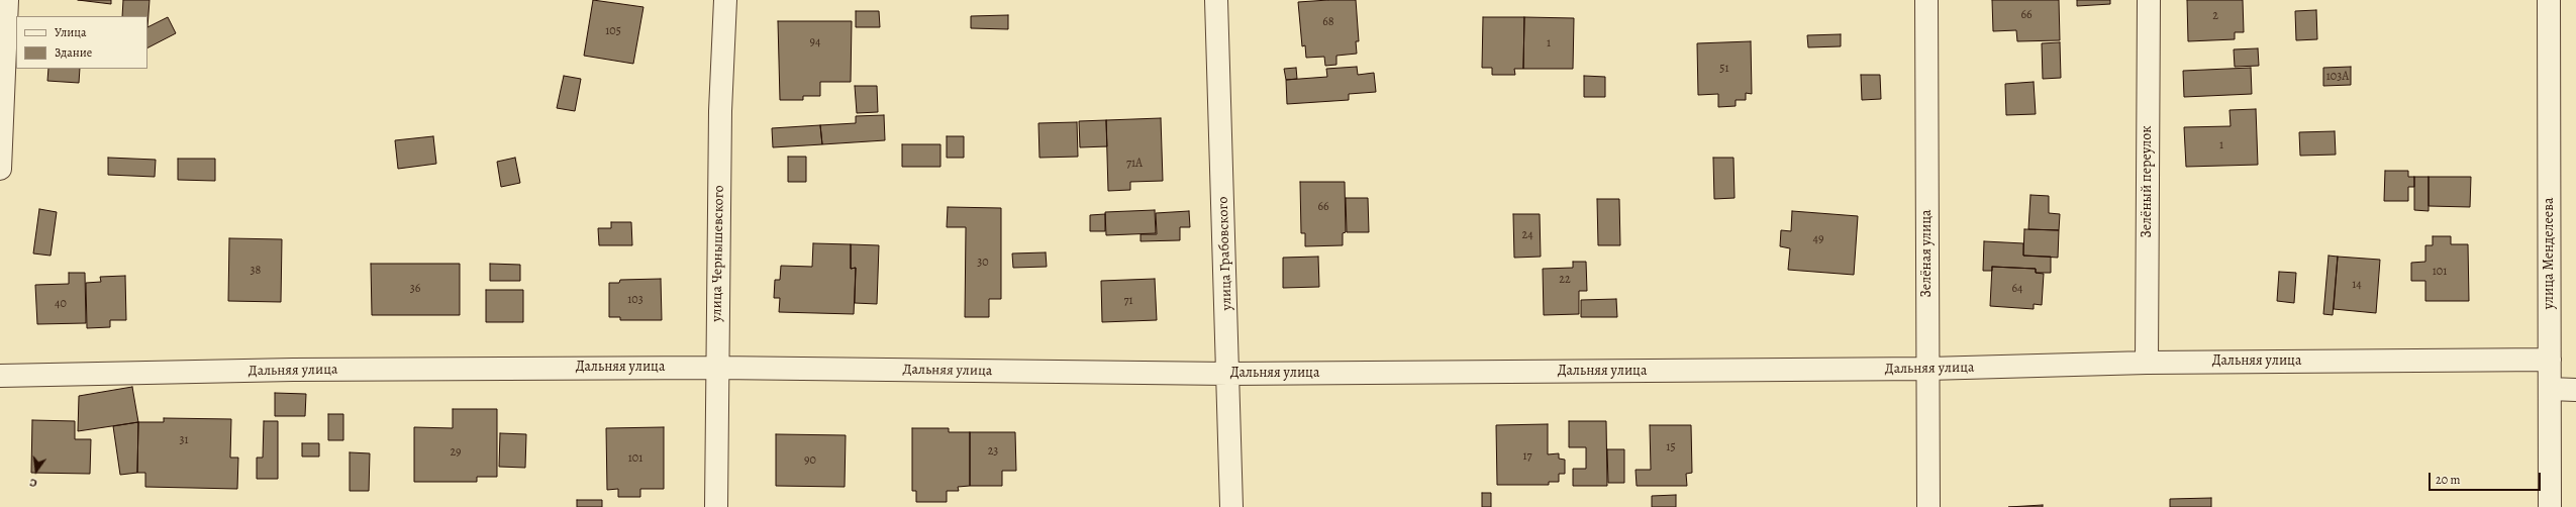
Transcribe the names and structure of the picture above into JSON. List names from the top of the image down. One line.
{"streets":{"street":["Зелёный переулок","улица Чернышевского","улица Грабовского","Зелёная улица","улица Менделеева","Дальняя улица"]},"crossings":[["Зелёный переулок","Дальняя улица"],["улица Чернышевского","Дальняя улица"],["улица Грабовского","Дальняя улица"],["Зелёная улица","Дальняя улица"],["улица Менделеева","Дальняя улица"]],"house_numbers":["66","2","68","105","94","1","51","103А","1","71А","66","24","49","30","38","101","22","14","36","64","103","71","40","31","15","23","29","17","101","90"],"legend":["Улица","Здание"],"scale_bar":"20 m","north":"bottom"}
